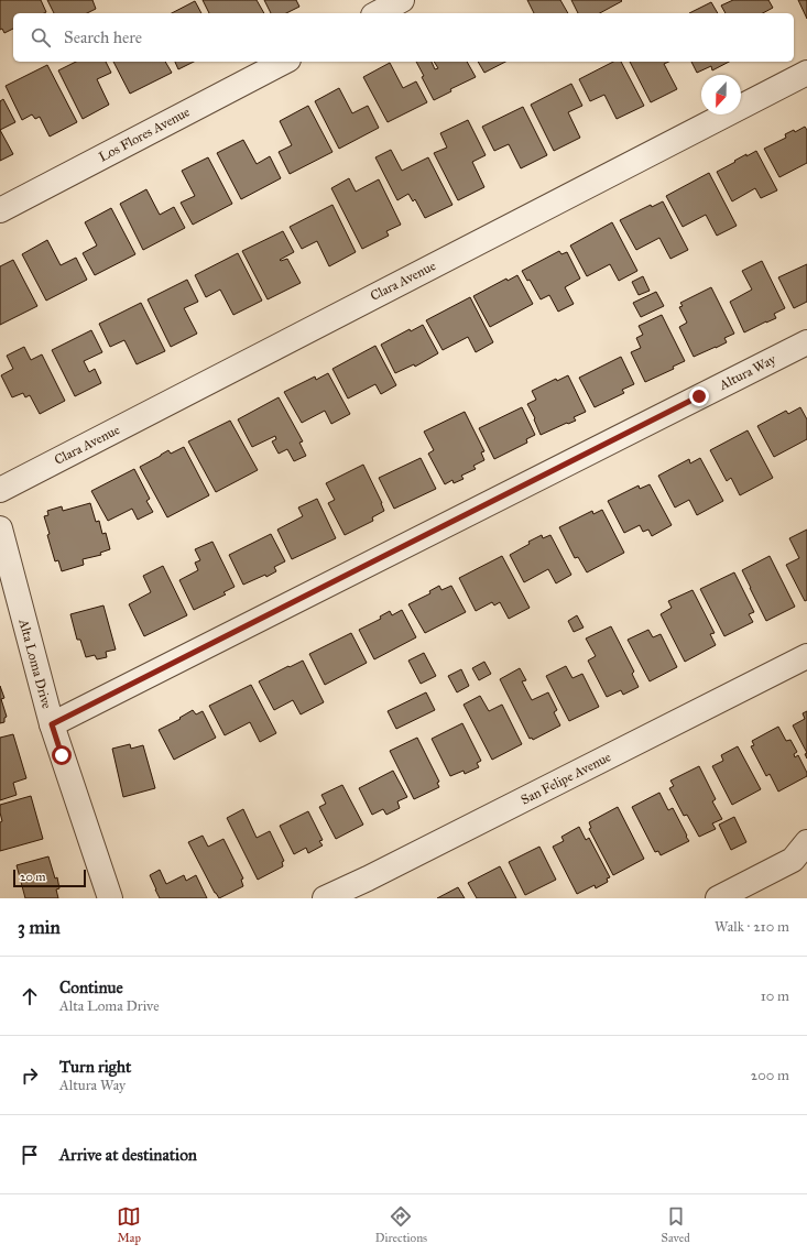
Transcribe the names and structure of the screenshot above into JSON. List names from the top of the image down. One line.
{"streets":{"street":["Los Flores Avenue","Clara Avenue","Altura Way","Alta Loma Drive","San Felipe Avenue"]},"crossings":[["Altura Way","Alta Loma Drive"]],"scale_bar":"20 m","north":"bottom","page":{"search":"Search here","scale":"20 m","heading":["3 min","Walk · 210 m"],"list":[["Continue","Alta Loma Drive","10 m"],["Turn right","Altura Way","200 m"],"Arrive at destination"],"nav":["Map","Directions","Saved"]}}
